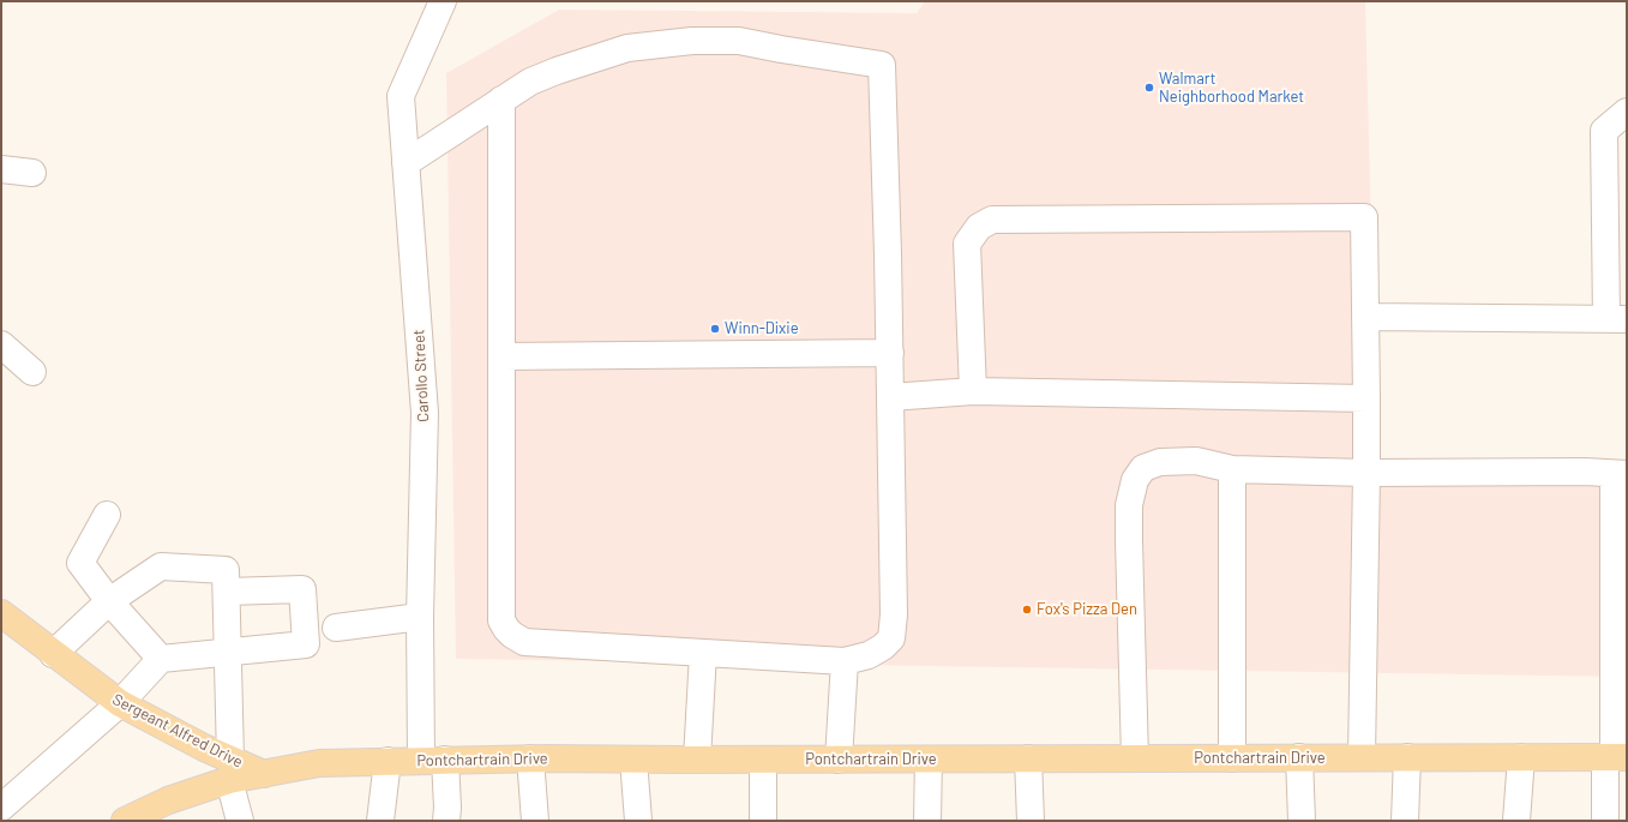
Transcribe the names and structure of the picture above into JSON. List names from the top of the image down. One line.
{"streets":{"main road":["Sergeant Alfred Drive","Pontchartrain Drive"],"street":["Carollo Street"]},"crossings":[["Carollo Street","Pontchartrain Drive"],["Sergeant Alfred Drive","Pontchartrain Drive"]],"places":["Walmart Neighborhood Market","Winn-Dixie","Fox's Pizza Den"]}
